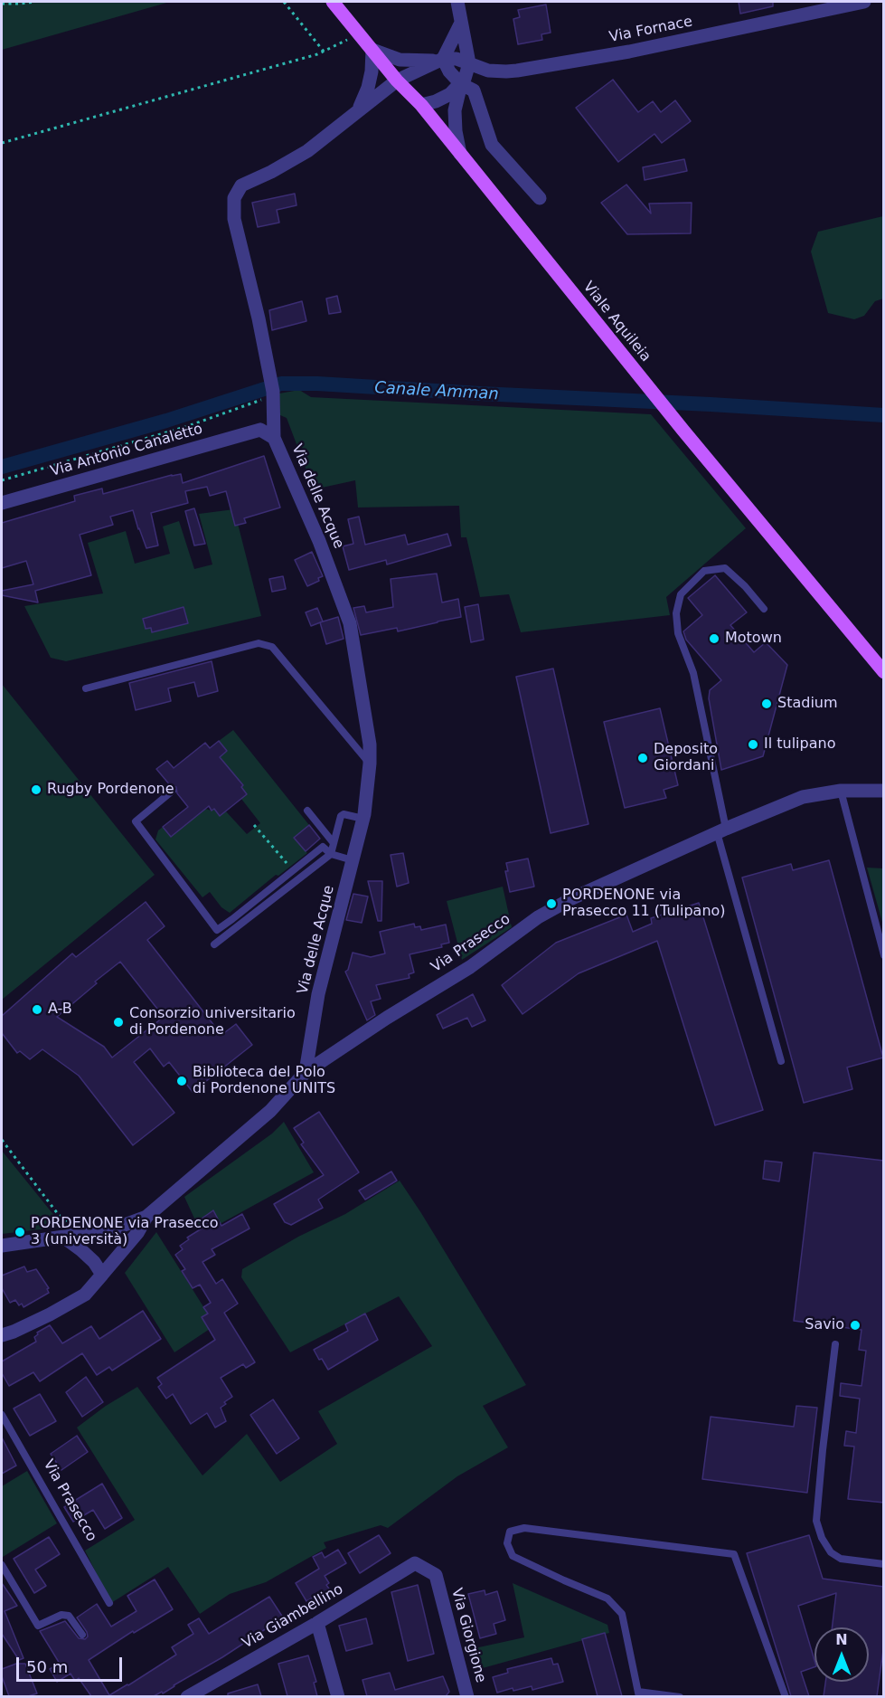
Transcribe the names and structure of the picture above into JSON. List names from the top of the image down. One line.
{"streets":{"main road":["Viale Aquileia"],"street":["Via Fornace","Via Antonio Canaletto","Via delle Acque","Via Prasecco","Via Giambellino","Via Giorgione"]},"crossings":[["Via Fornace","Viale Aquileia"],["Via Antonio Canaletto","Via delle Acque"],["Via delle Acque","Via Prasecco"],["Via Giambellino","Via Giorgione"]],"water":["Canale Amman"],"places":["Motown","Stadium","Il tulipano","Deposito Giordani","Rugby Pordenone","PORDENONE via Prasecco 11 (Tulipano)","A-B","Consorzio universitario di Pordenone","Biblioteca del Polo di Pordenone UNITS","PORDENONE via Prasecco 3 (università)","Savio"],"scale_bar":"50 m","north":"top"}
